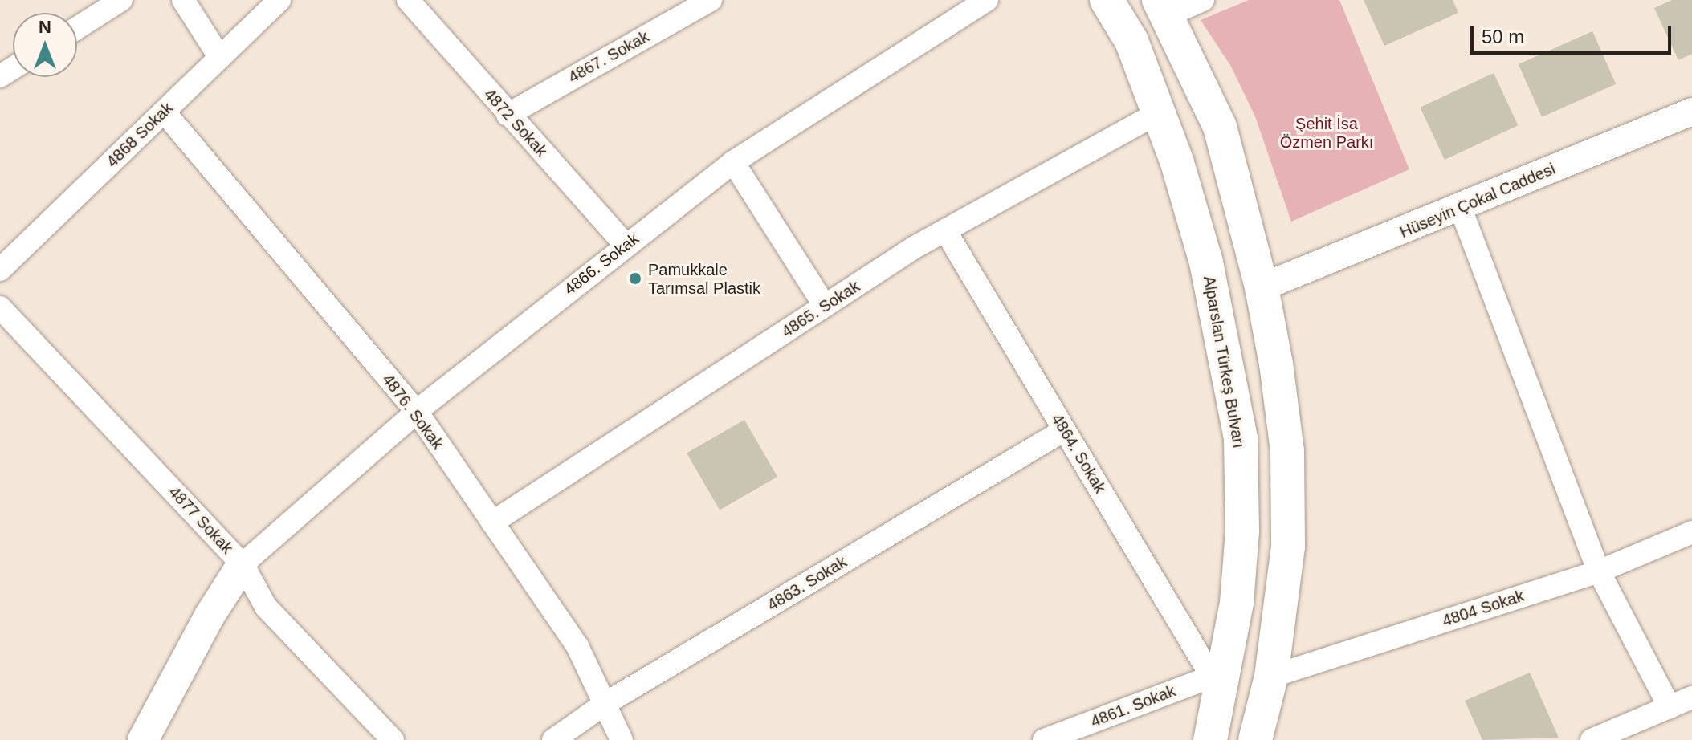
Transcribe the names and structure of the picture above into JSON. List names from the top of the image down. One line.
{"streets":{"main road":["Alparslan Türkeş Bulvarı"],"street":["4867. Sokak","4872 Sokak","4868 Sokak","Hüseyin Çokal Caddesi","4866. Sokak","4865. Sokak","4876. Sokak","4864. Sokak","4877 Sokak","4863. Sokak","4804 Sokak","4861. Sokak"]},"crossings":[["4867. Sokak","4872 Sokak"],["4872 Sokak","4866. Sokak"],["4868 Sokak","4876. Sokak"],["4866. Sokak","4876. Sokak"],["4866. Sokak","4877 Sokak"],["4865. Sokak","Alparslan Türkeş Bulvarı"],["4865. Sokak","4876. Sokak"],["4865. Sokak","4864. Sokak"],["Alparslan Türkeş Bulvarı","4864. Sokak"],["Alparslan Türkeş Bulvarı","4861. Sokak"],["4876. Sokak","4863. Sokak"],["4864. Sokak","4863. Sokak"],["4864. Sokak","4861. Sokak"]],"parks":["Şehit İsa Özmen Parkı"],"places":["Pamukkale Tarımsal Plastik"],"scale_bar":"50 m","north":"top"}
